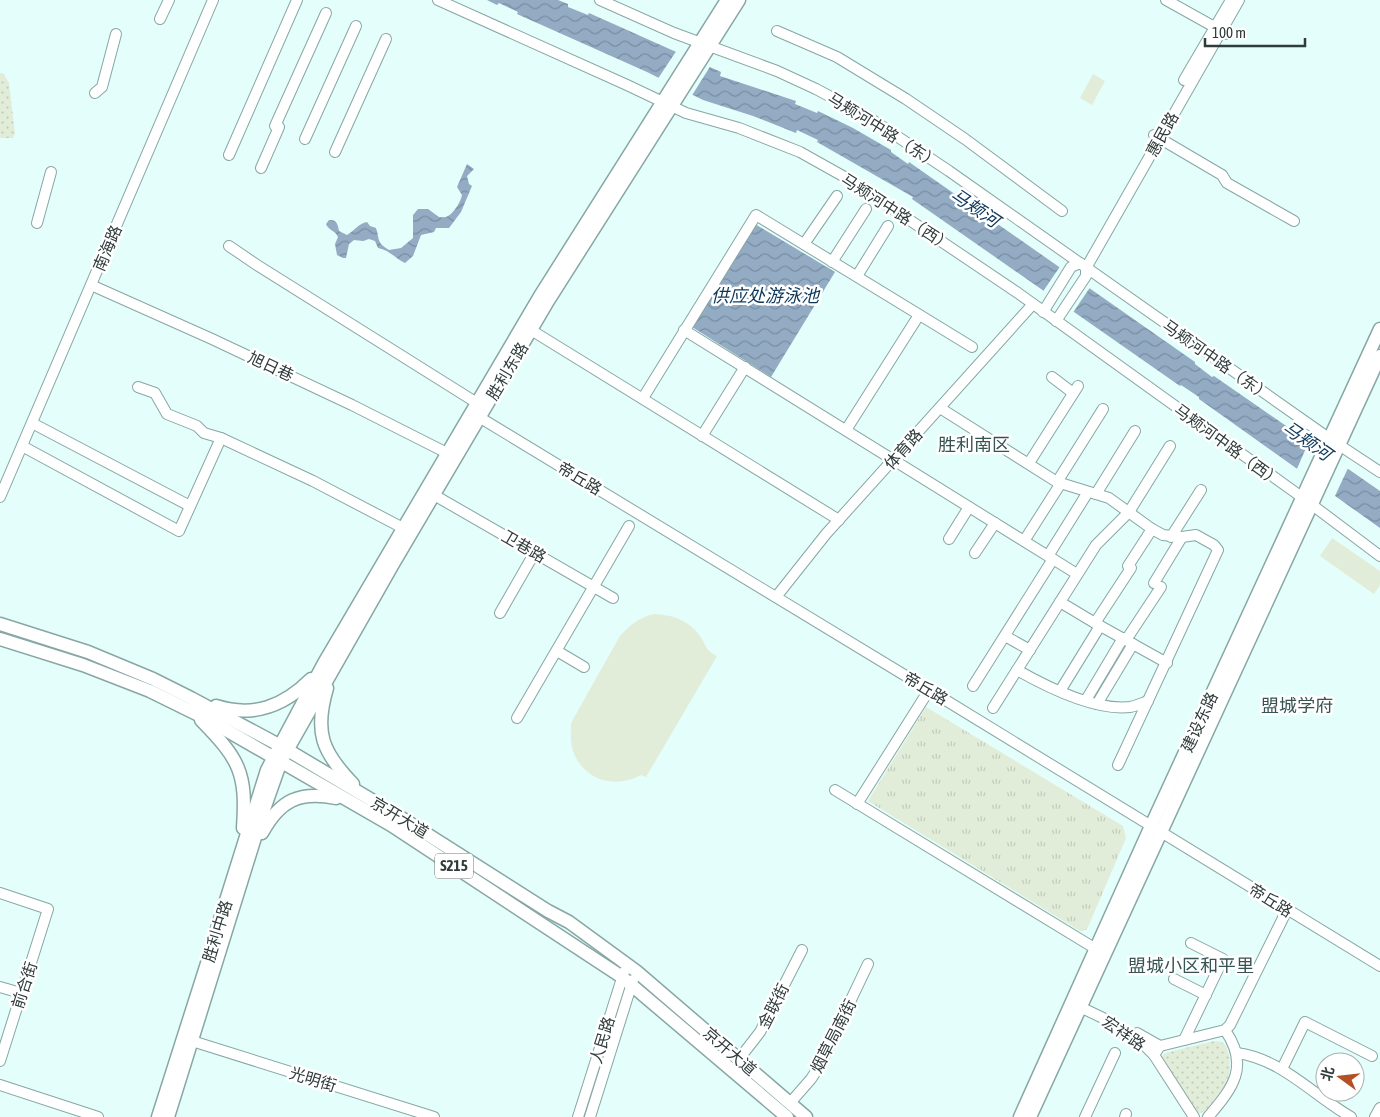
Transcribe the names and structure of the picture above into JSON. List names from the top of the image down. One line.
{"streets":{"main road":["胜利东路","建设东路","京开大道","S215","胜利中路"],"street":["马颊河中路（东）","惠民路","马颊河中路（西）","南海路","旭日巷","体育路","帝丘路","卫巷路","前合街","金联街","宏祥路","烟草局南街","人民路","光明街"]},"crossings":[["马颊河中路（东）","惠民路"],["马颊河中路（东）","胜利东路"],["马颊河中路（东）","建设东路"],["马颊河中路（西）","胜利东路"],["马颊河中路（西）","体育路"],["马颊河中路（西）","建设东路"],["南海路","旭日巷"],["旭日巷","胜利东路"],["胜利东路","帝丘路"],["胜利东路","卫巷路"],["胜利东路","京开大道"],["胜利东路","胜利中路"],["体育路","帝丘路"],["帝丘路","建设东路"],["建设东路","宏祥路"],["京开大道","胜利中路"],["京开大道","金联街"],["京开大道","烟草局南街"],["京开大道","人民路"],["胜利中路","光明街"]],"districts":["胜利南区","盟城学府","盟城小区和平里"],"water":["马颊河","供应处游泳池"],"scale_bar":"100 m","north":"left"}
